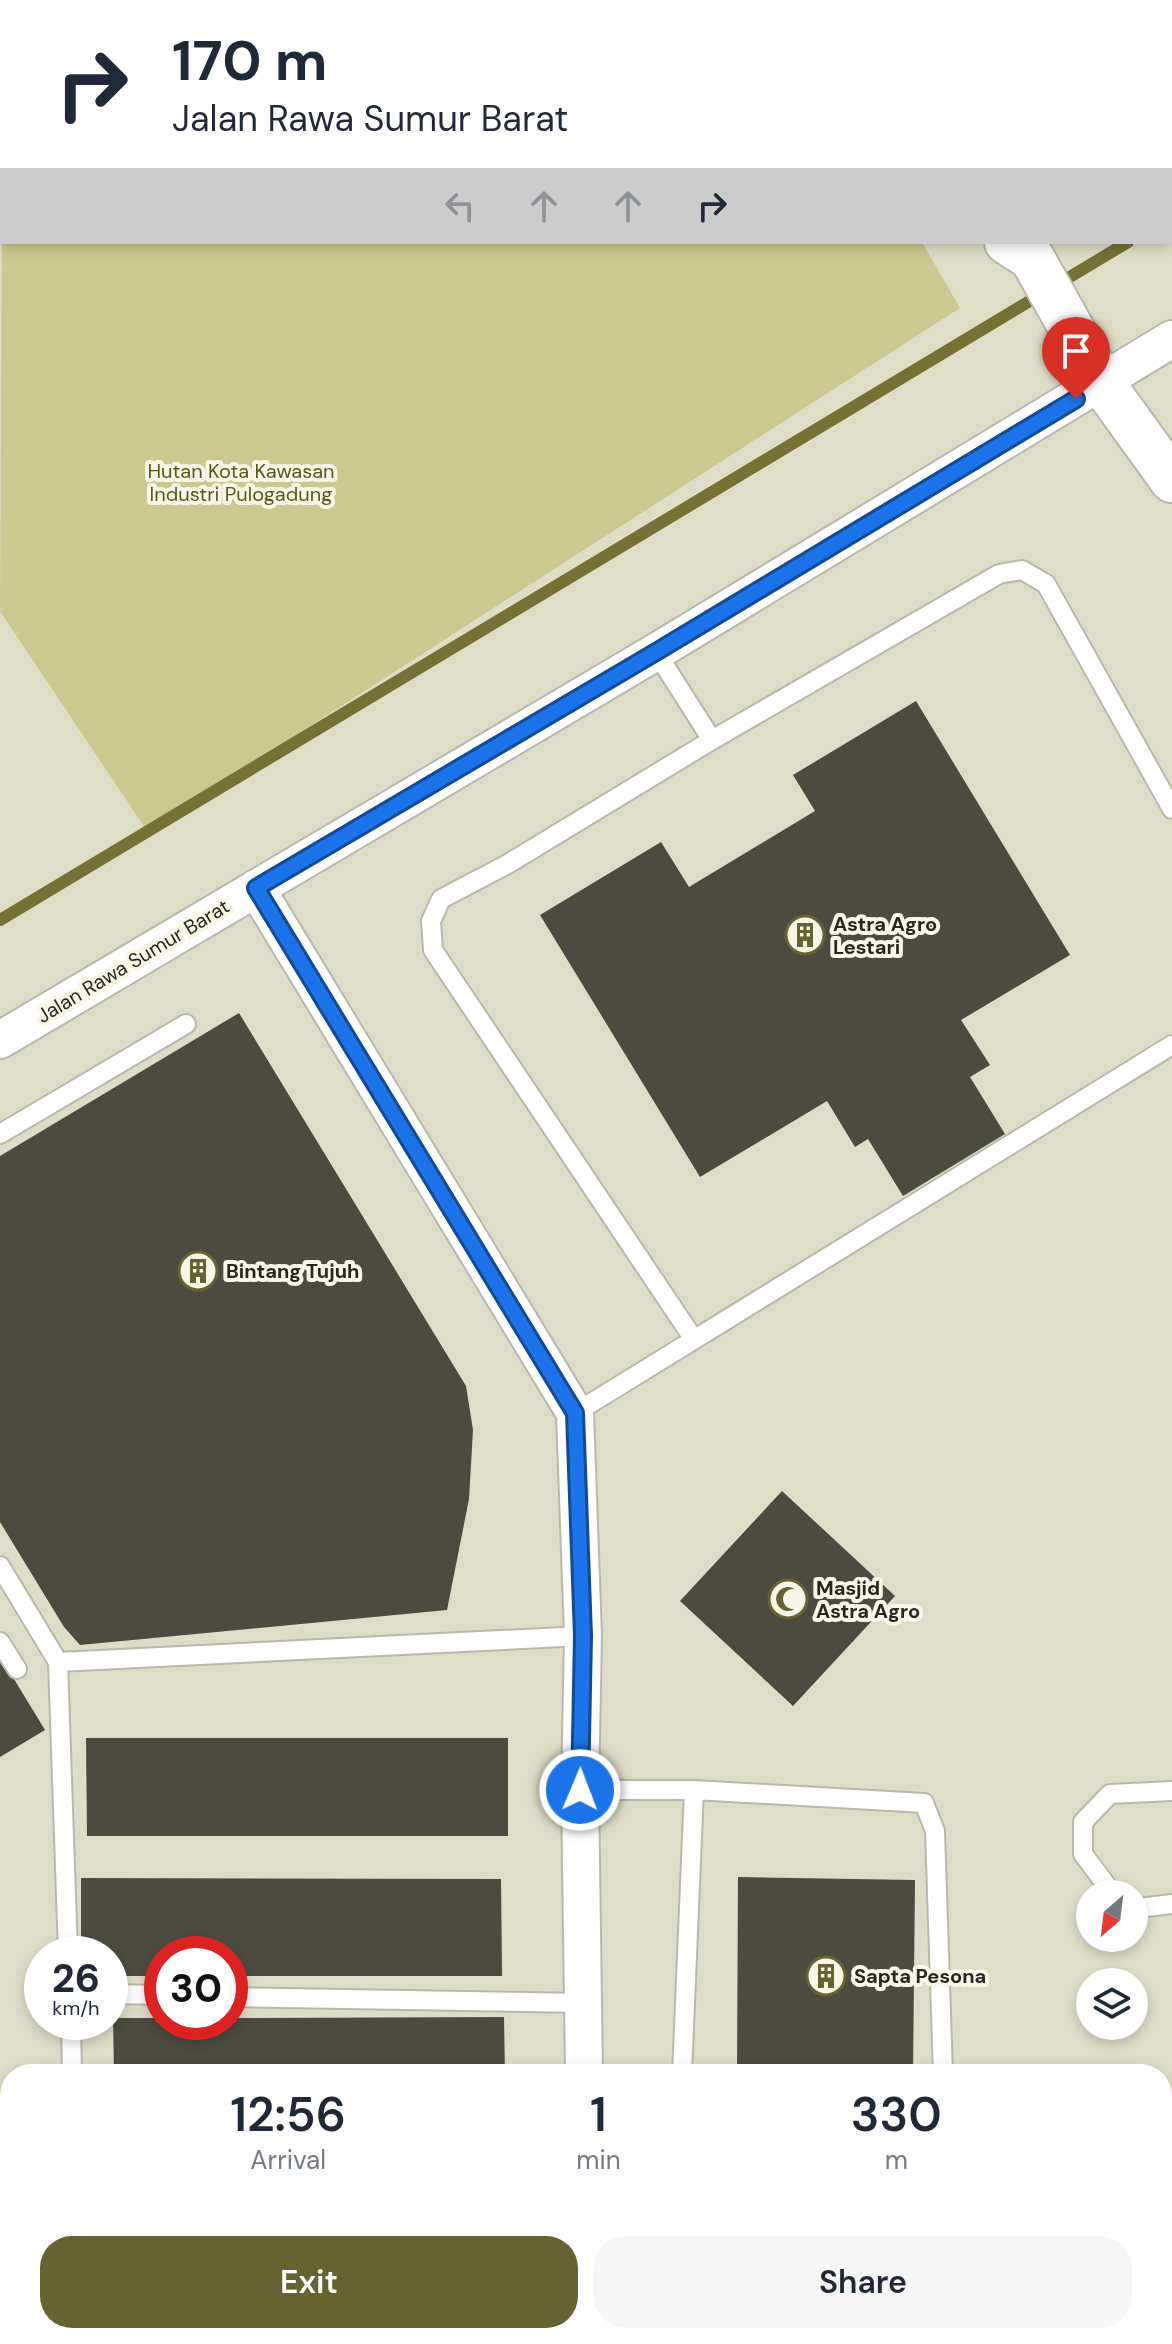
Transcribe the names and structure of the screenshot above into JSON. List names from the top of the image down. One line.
{"streets":{"street":["Jalan Rawa Sumur Barat"]},"parks":["Hutan Kota Kawasan Industri Pulogadung"],"places":{"building":["Astra Agro Lestari","Bintang Tujuh","Sapta Pesona"],"mosque":["Masjid Astra Agro"]},"north":"bottom left","page":{"turn":["170 m","Jalan Rawa Sumur Barat"],"speed":"26 km/h","limit":"30","eta":["12:56","Arrival","1","min","330","m"],"buttons":["Exit","Share"]}}
